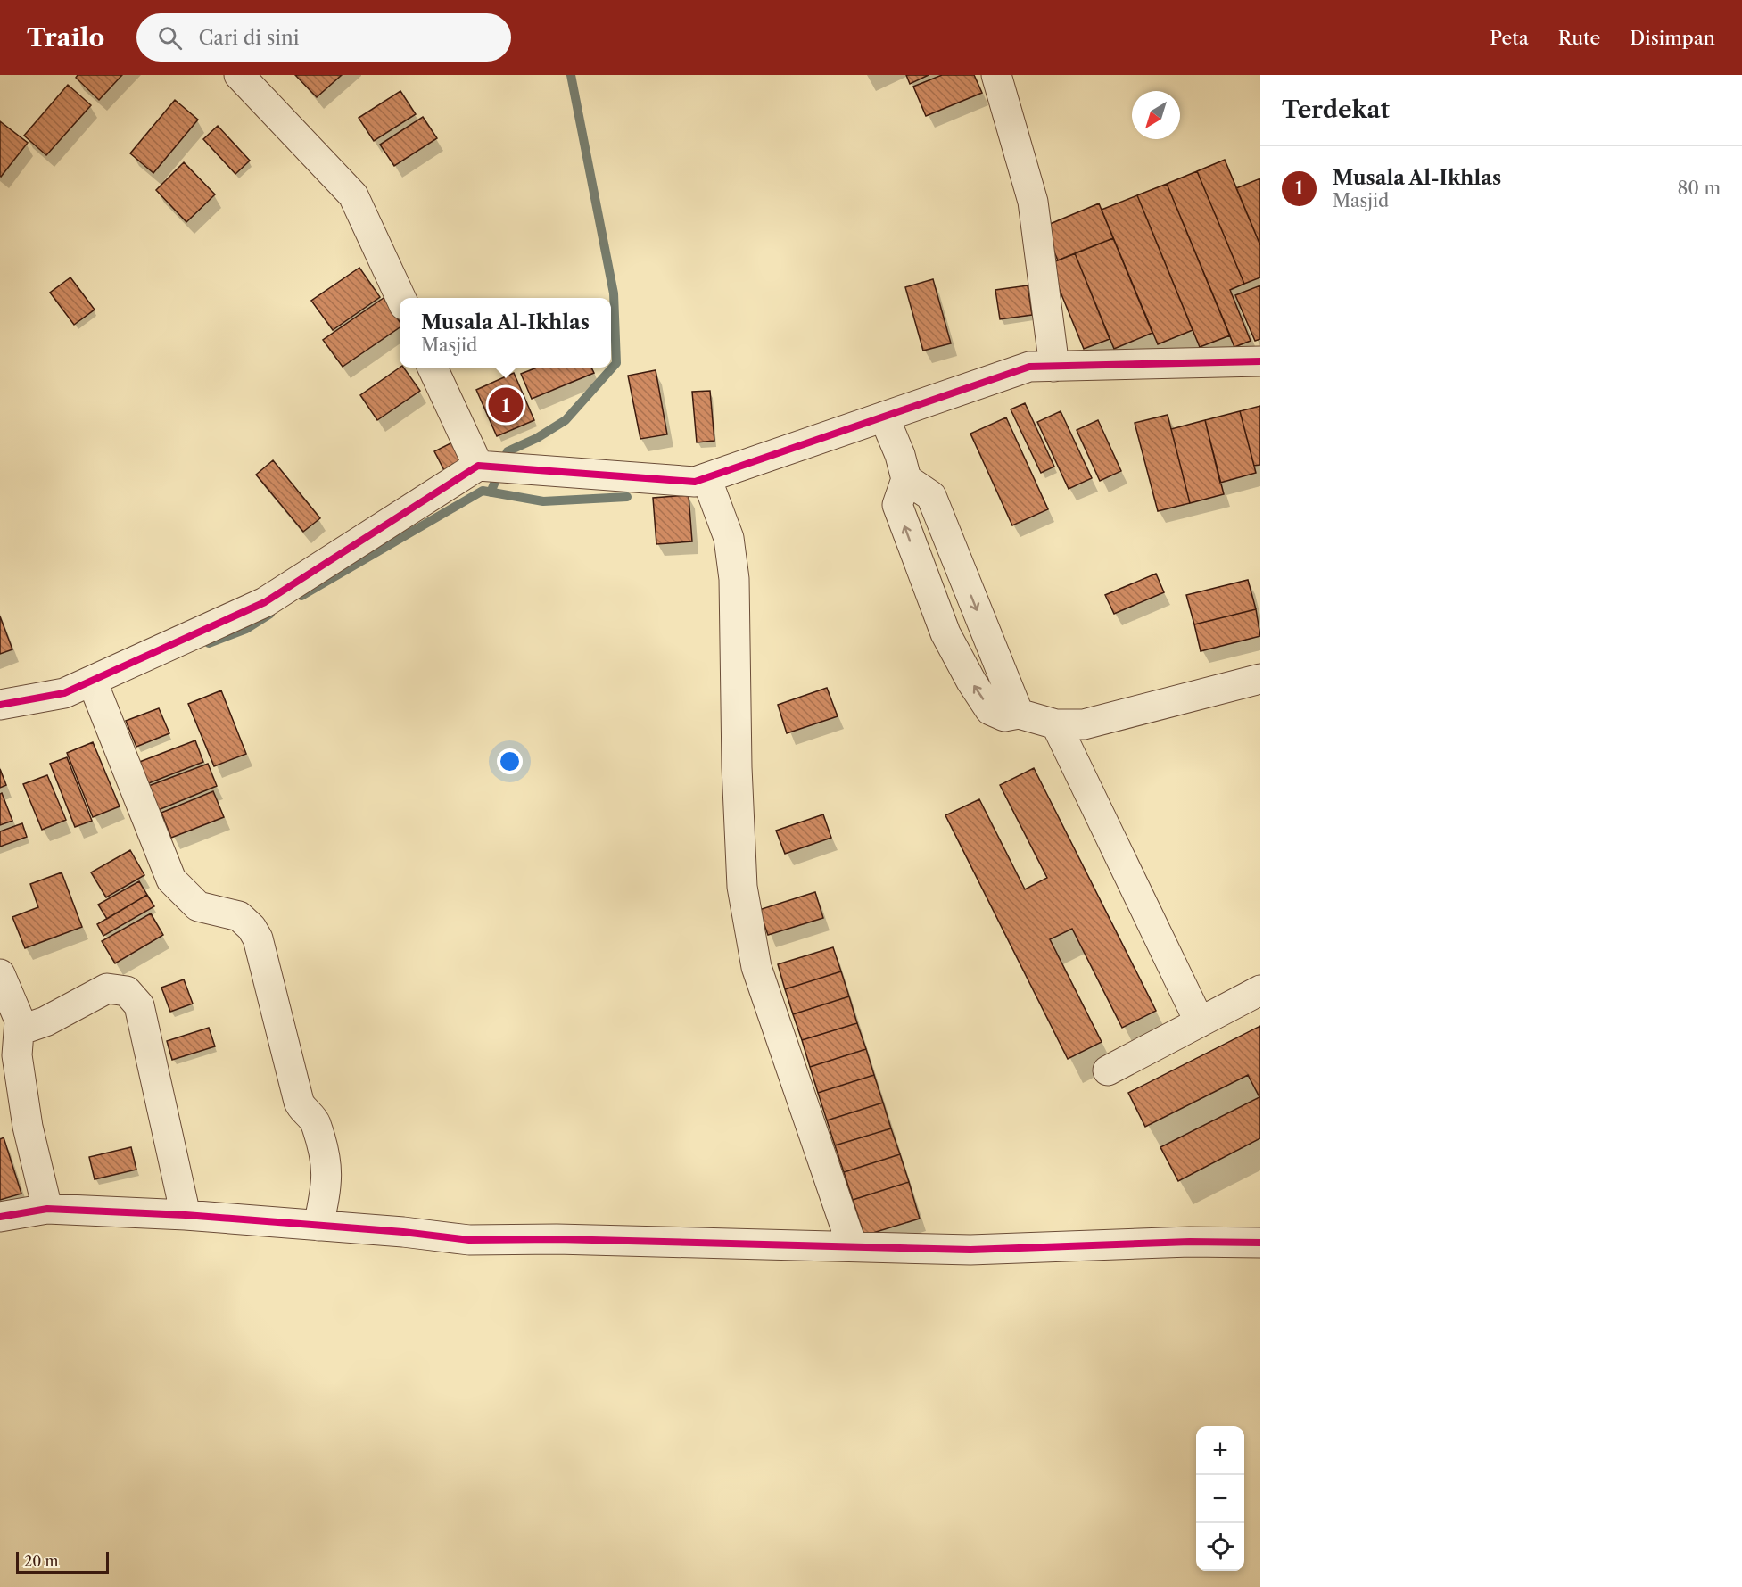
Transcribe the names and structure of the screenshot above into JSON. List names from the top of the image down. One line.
{"scale_bar":"20 m","north":"bottom left","page":{"header":"Trailo","search":"Cari di sini","nav":["Peta","Rute","Disimpan"],"heading":"Terdekat","list":[{"mark":"1","name":"Musala Al-Ikhlas","note":"Masjid","value":"80 m"}],"popup":["Musala Al-Ikhlas","Masjid"],"pins":"1","map_buttons":["+","−"],"scale":"20 m"}}
